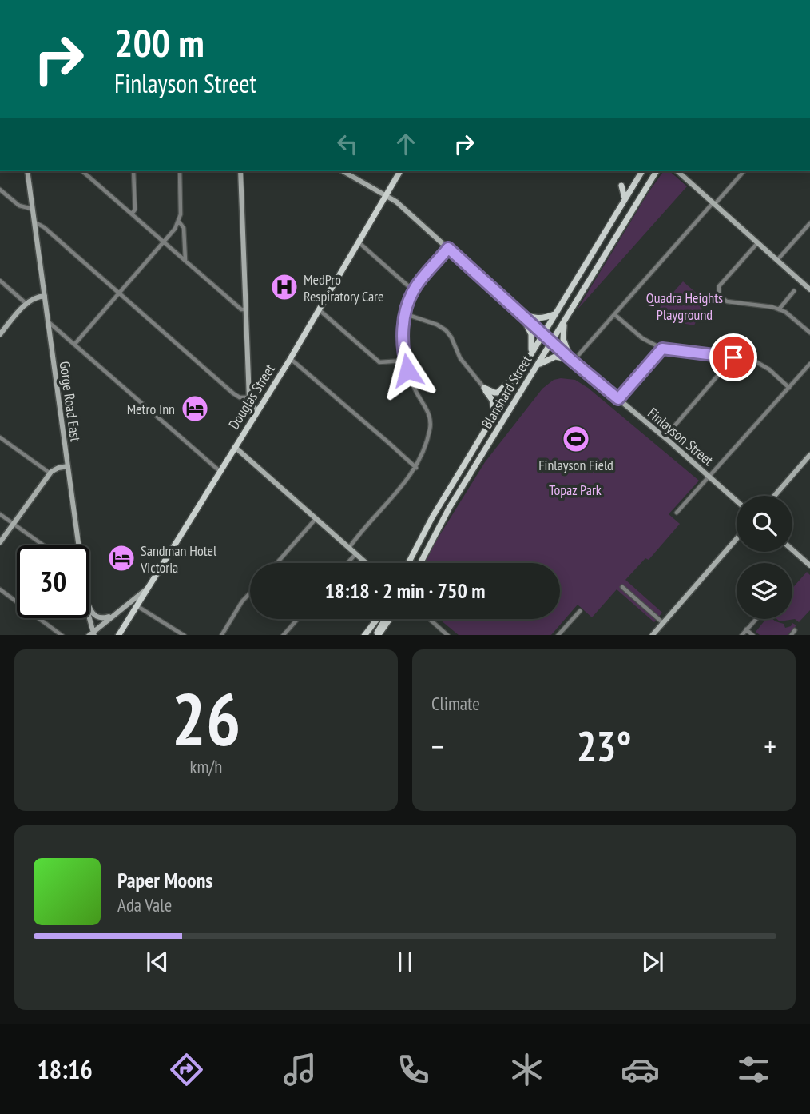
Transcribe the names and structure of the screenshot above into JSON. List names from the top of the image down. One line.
{"streets":{"main road":["Blanshard Street","Douglas Street","Gorge Road East","Finlayson Street"]},"crossings":[["Blanshard Street","Finlayson Street"],["Douglas Street","Finlayson Street"]],"parks":["Quadra Heights Playground","Topaz Park"],"places":{"hospital":["MedPro Respiratory Care"],"hotel":["Metro Inn","Sandman Hotel Victoria"],"sports":["Finlayson Field"]},"page":{"turn":["200 m","Finlayson Street"],"limit":"30","trip":"18:18 · 2 min · 750 m","tile":[["26","km/h"],"Climate"],"heat":["−","23°","+"],"song":["Paper Moons","Ada Vale"],"tabs":"18:16"}}
